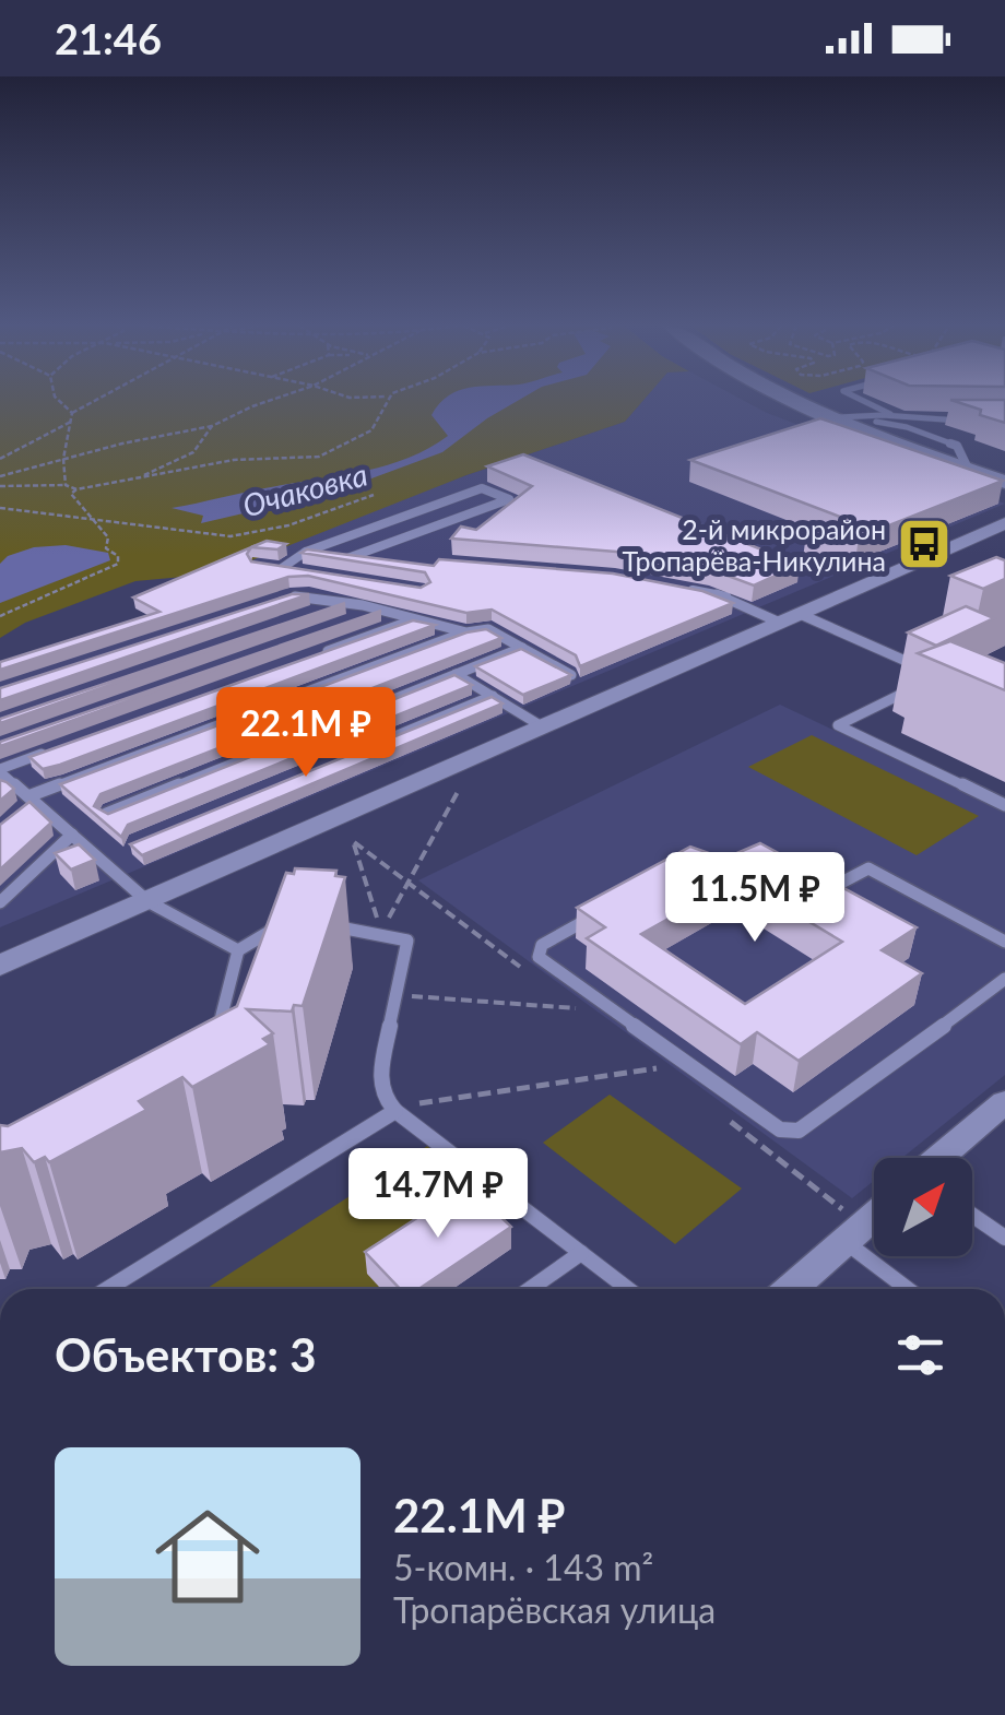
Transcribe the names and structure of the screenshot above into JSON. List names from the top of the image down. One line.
{"water":["Очаковка"],"places":{"bus stop":["2-й микрорайон Тропарёва-Никулина"]},"north":"top right","page":{"status":"21:46","price":["22.1M ₽","11.5M ₽","14.7M ₽"],"heading":"Объектов: 3","list":[{"name":"22.1M ₽","note":"5-комн. · 143 m² · Тропарёвская улица"}]}}
